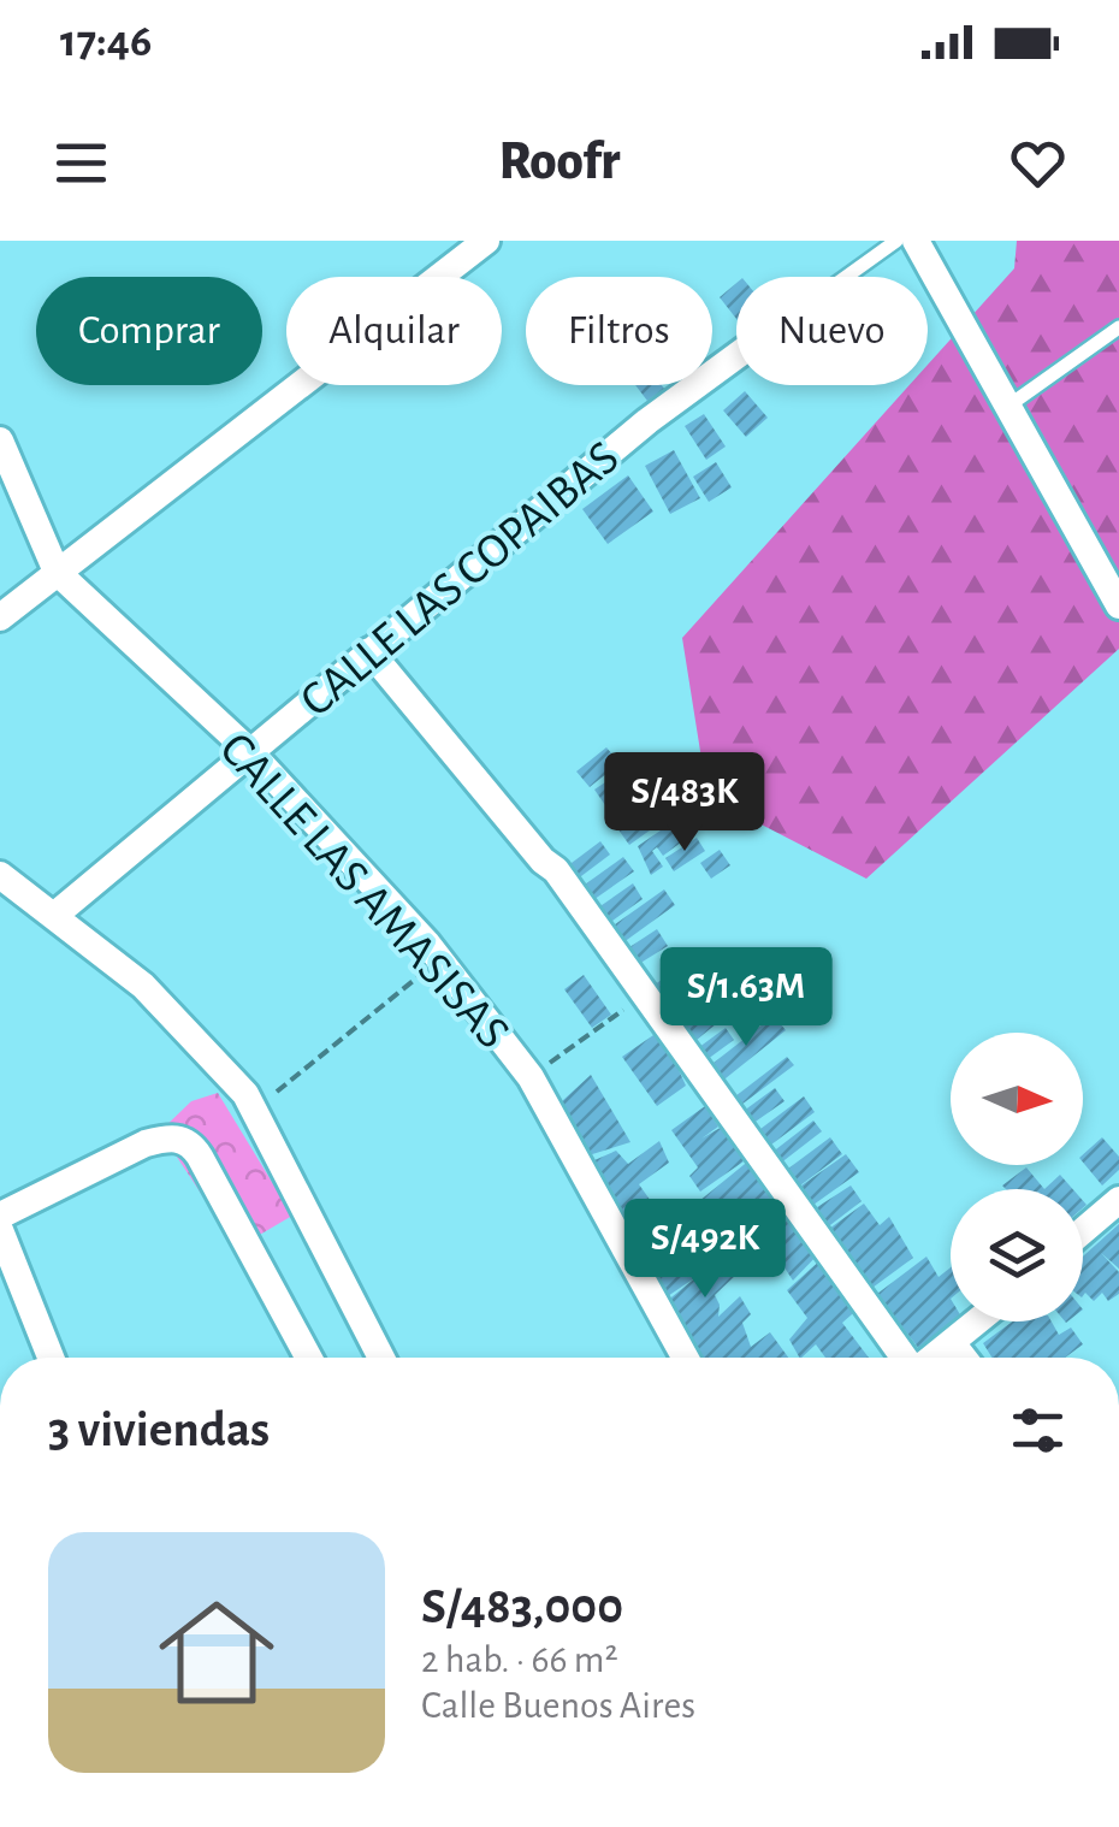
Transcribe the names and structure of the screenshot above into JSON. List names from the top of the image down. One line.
{"streets":{"street":["CALLE LAS COPAIBAS","CALLE LAS AMASISAS"]},"crossings":[["CALLE LAS COPAIBAS","CALLE LAS AMASISAS"]],"north":"right","page":{"status":"17:46","header":"Roofr","chip":["Comprar","Alquilar","Filtros","Nuevo"],"price":["S/483K","S/1.63M","S/492K"],"heading":"3 viviendas","list":[{"name":"S/483,000","note":"2 hab. · 66 m² · Calle Buenos Aires"}]}}
